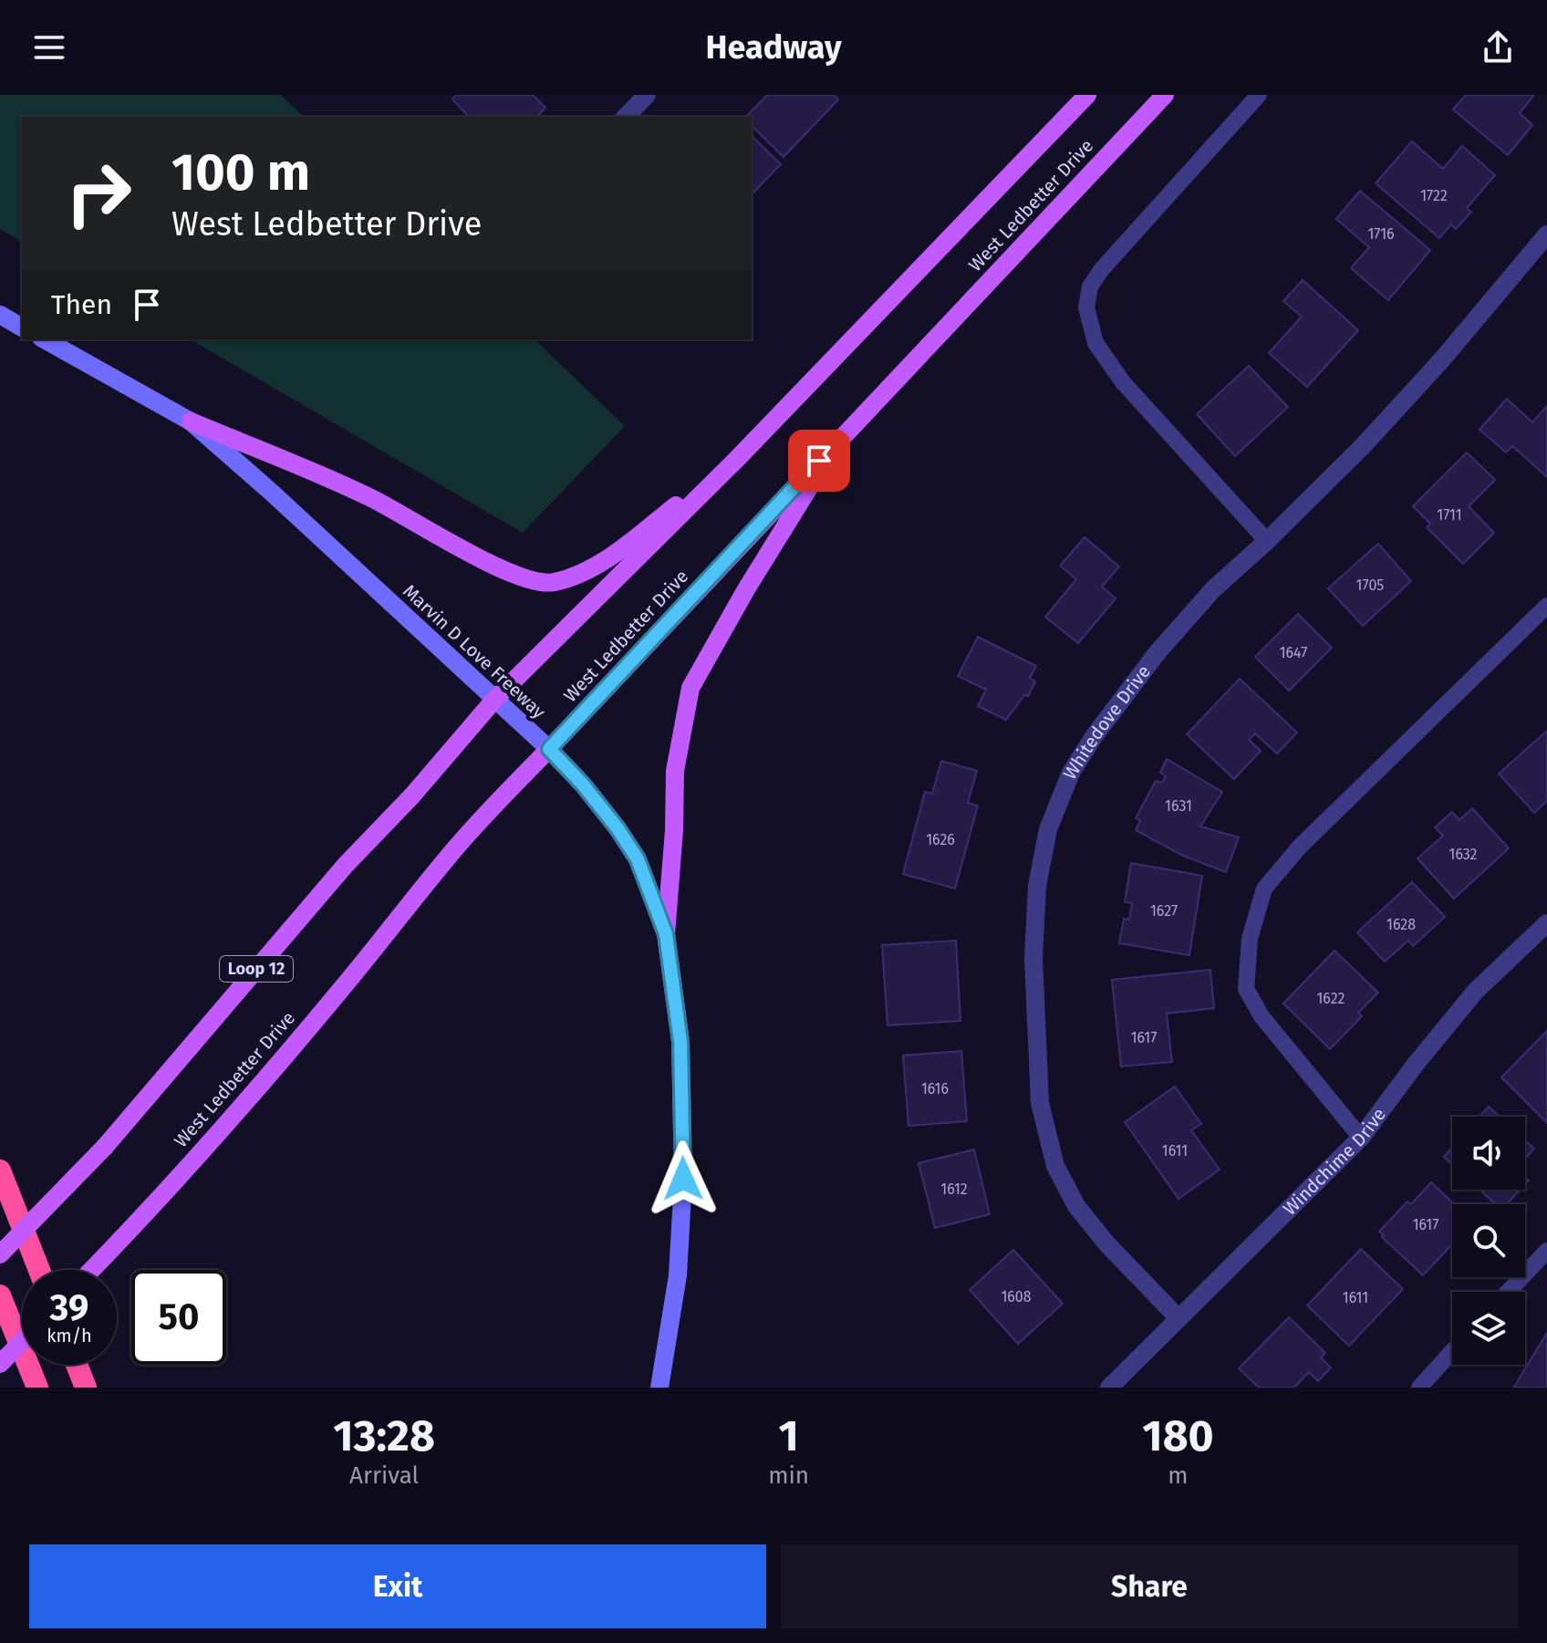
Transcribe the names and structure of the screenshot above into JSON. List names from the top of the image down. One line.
{"streets":{"main road":["West Ledbetter Drive","Marvin D Love Freeway","Loop 12"],"street":["Whitedove Drive","Windchime Drive"]},"crossings":[["West Ledbetter Drive","Marvin D Love Freeway"],["Whitedove Drive","Windchime Drive"]],"house_numbers":["1722","1716","1711","1705","1647","1631","1626","1632","1627","1628","1622","1617","1616","1611","1612","1617","1608","1611"],"page":{"header":"Headway","turn":["100 m","West Ledbetter Drive"],"then":"Then","speed":"39 km/h","limit":"50","eta":["13:28","Arrival","1","min","180","m"],"buttons":["Exit","Share"]}}
